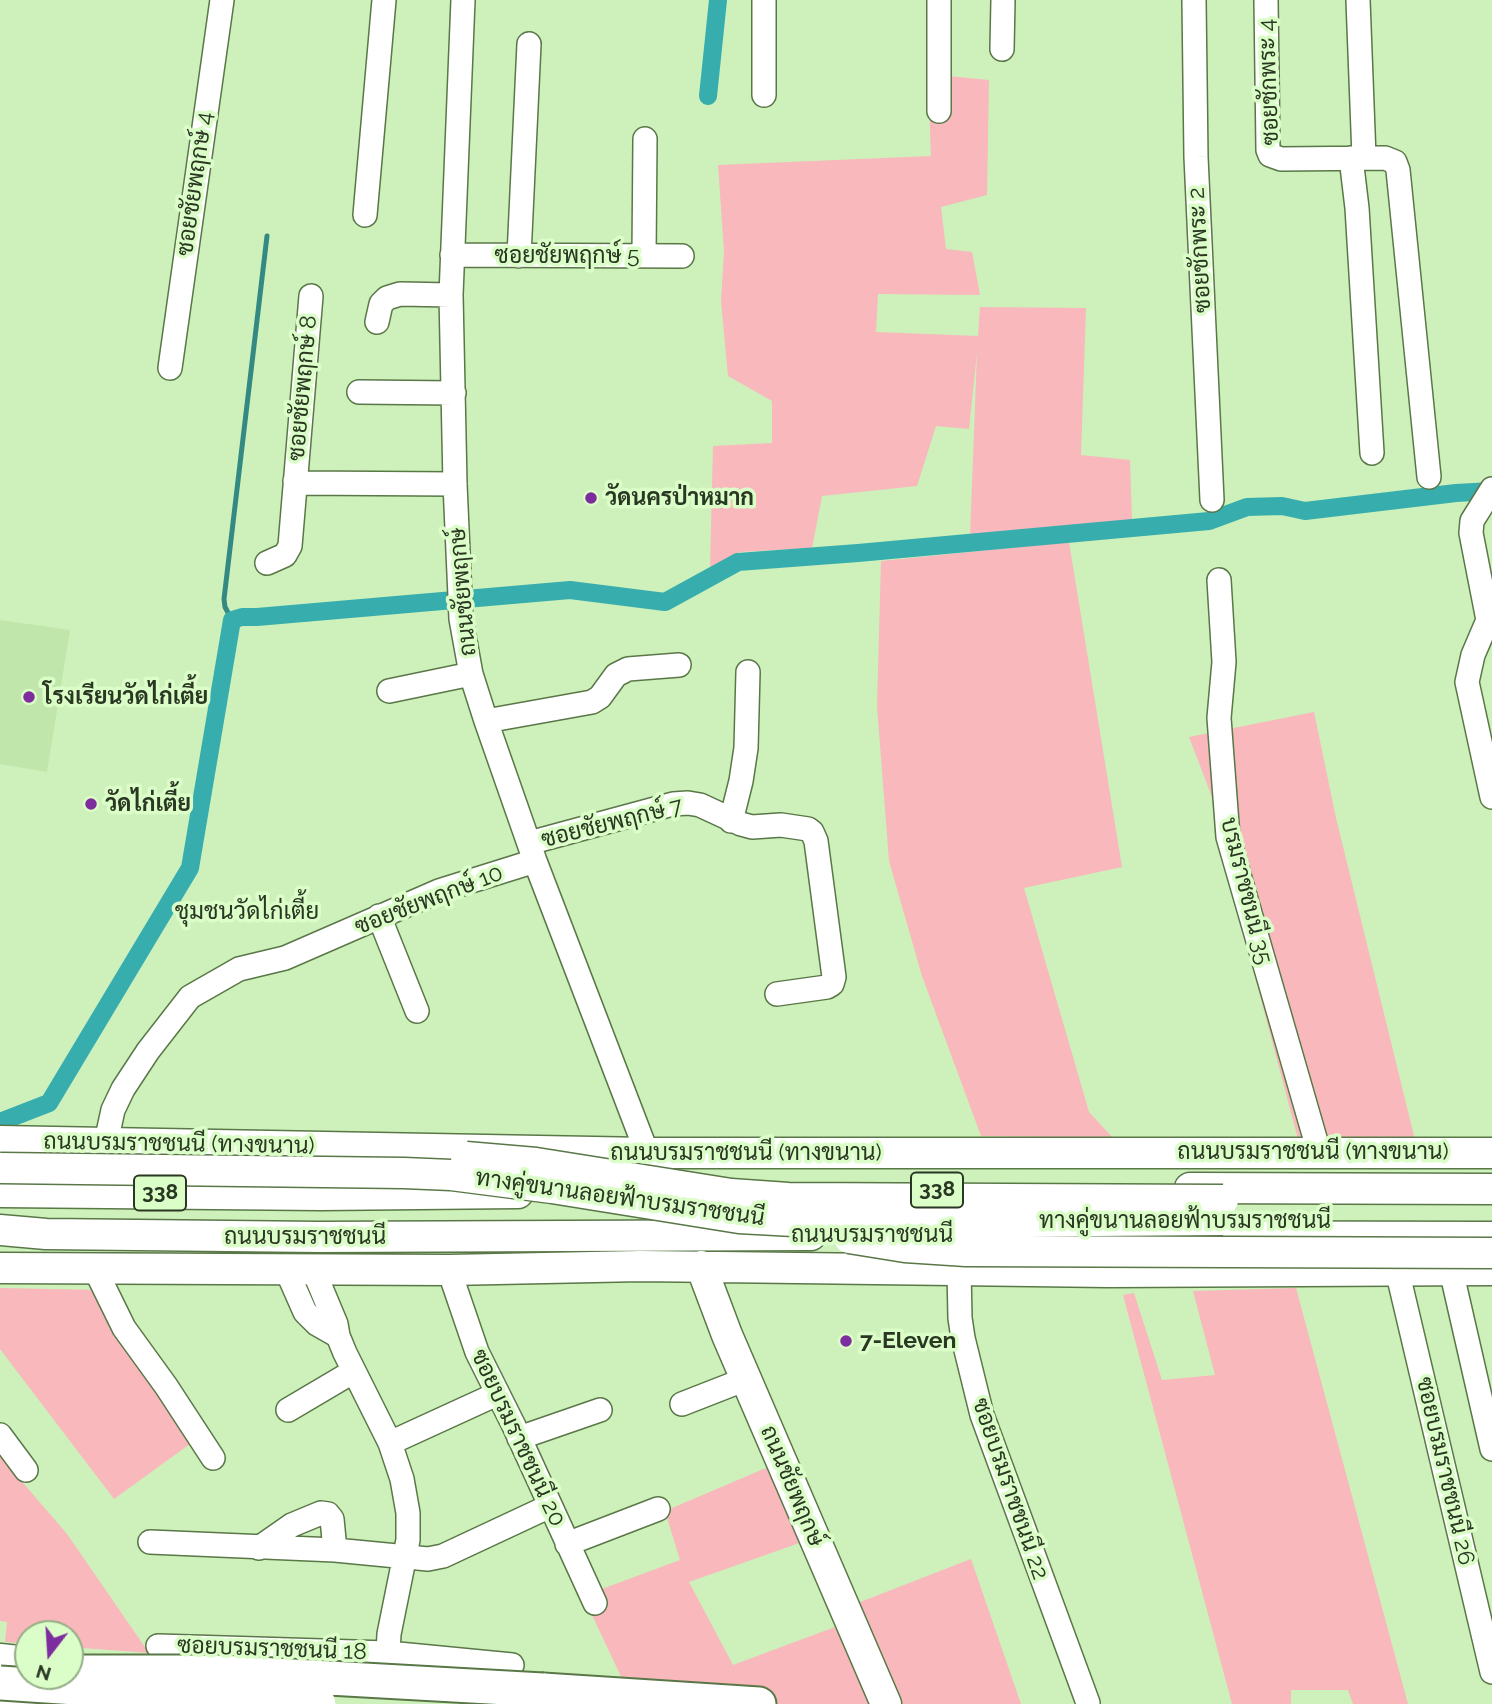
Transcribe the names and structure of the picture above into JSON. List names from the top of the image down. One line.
{"streets":{"main road":["ถนนชัยพฤกษ์","ถนนบรมราชชนนี (ทางขนาน)","338","ทางคู่ขนานลอยฟ้าบรมราชชนนี","ถนนบรมราชชนนี"],"street":["ซอยชักพระ 4","ซอยชัยพฤกษ์ 4","ซอยชักพระ 2","ซอยชัยพฤกษ์ 5","ซอยชัยพฤกษ์ 8","ซอยชัยพฤกษ์ 7","บรมราชชนนี 35","ซอยชัยพฤกษ์ 10","ซอยบรมราชชนนี 20","ซอยบรมราชชนนี 26","ซอยบรมราชชนนี 22","ซอยบรมราชชนนี 18"]},"crossings":[["ซอยชัยพฤกษ์ 5","ถนนชัยพฤกษ์"],["ซอยชัยพฤกษ์ 8","ถนนชัยพฤกษ์"],["ถนนชัยพฤกษ์","ซอยชัยพฤกษ์ 7"],["ถนนชัยพฤกษ์","ซอยชัยพฤกษ์ 10"],["ถนนชัยพฤกษ์","ถนนบรมราชชนนี (ทางขนาน)"],["ซอยชัยพฤกษ์ 7","ซอยชัยพฤกษ์ 10"],["บรมราชชนนี 35","ถนนบรมราชชนนี (ทางขนาน)"],["ซอยชัยพฤกษ์ 10","ถนนบรมราชชนนี (ทางขนาน)"]],"districts":["ชุมชนวัดไก่เตี้ย"],"places":["วัดนครป่าหมาก","โรงเรียนวัดไก่เตี้ย","วัดไก่เตี้ย","7-Eleven"],"north":"bottom"}
